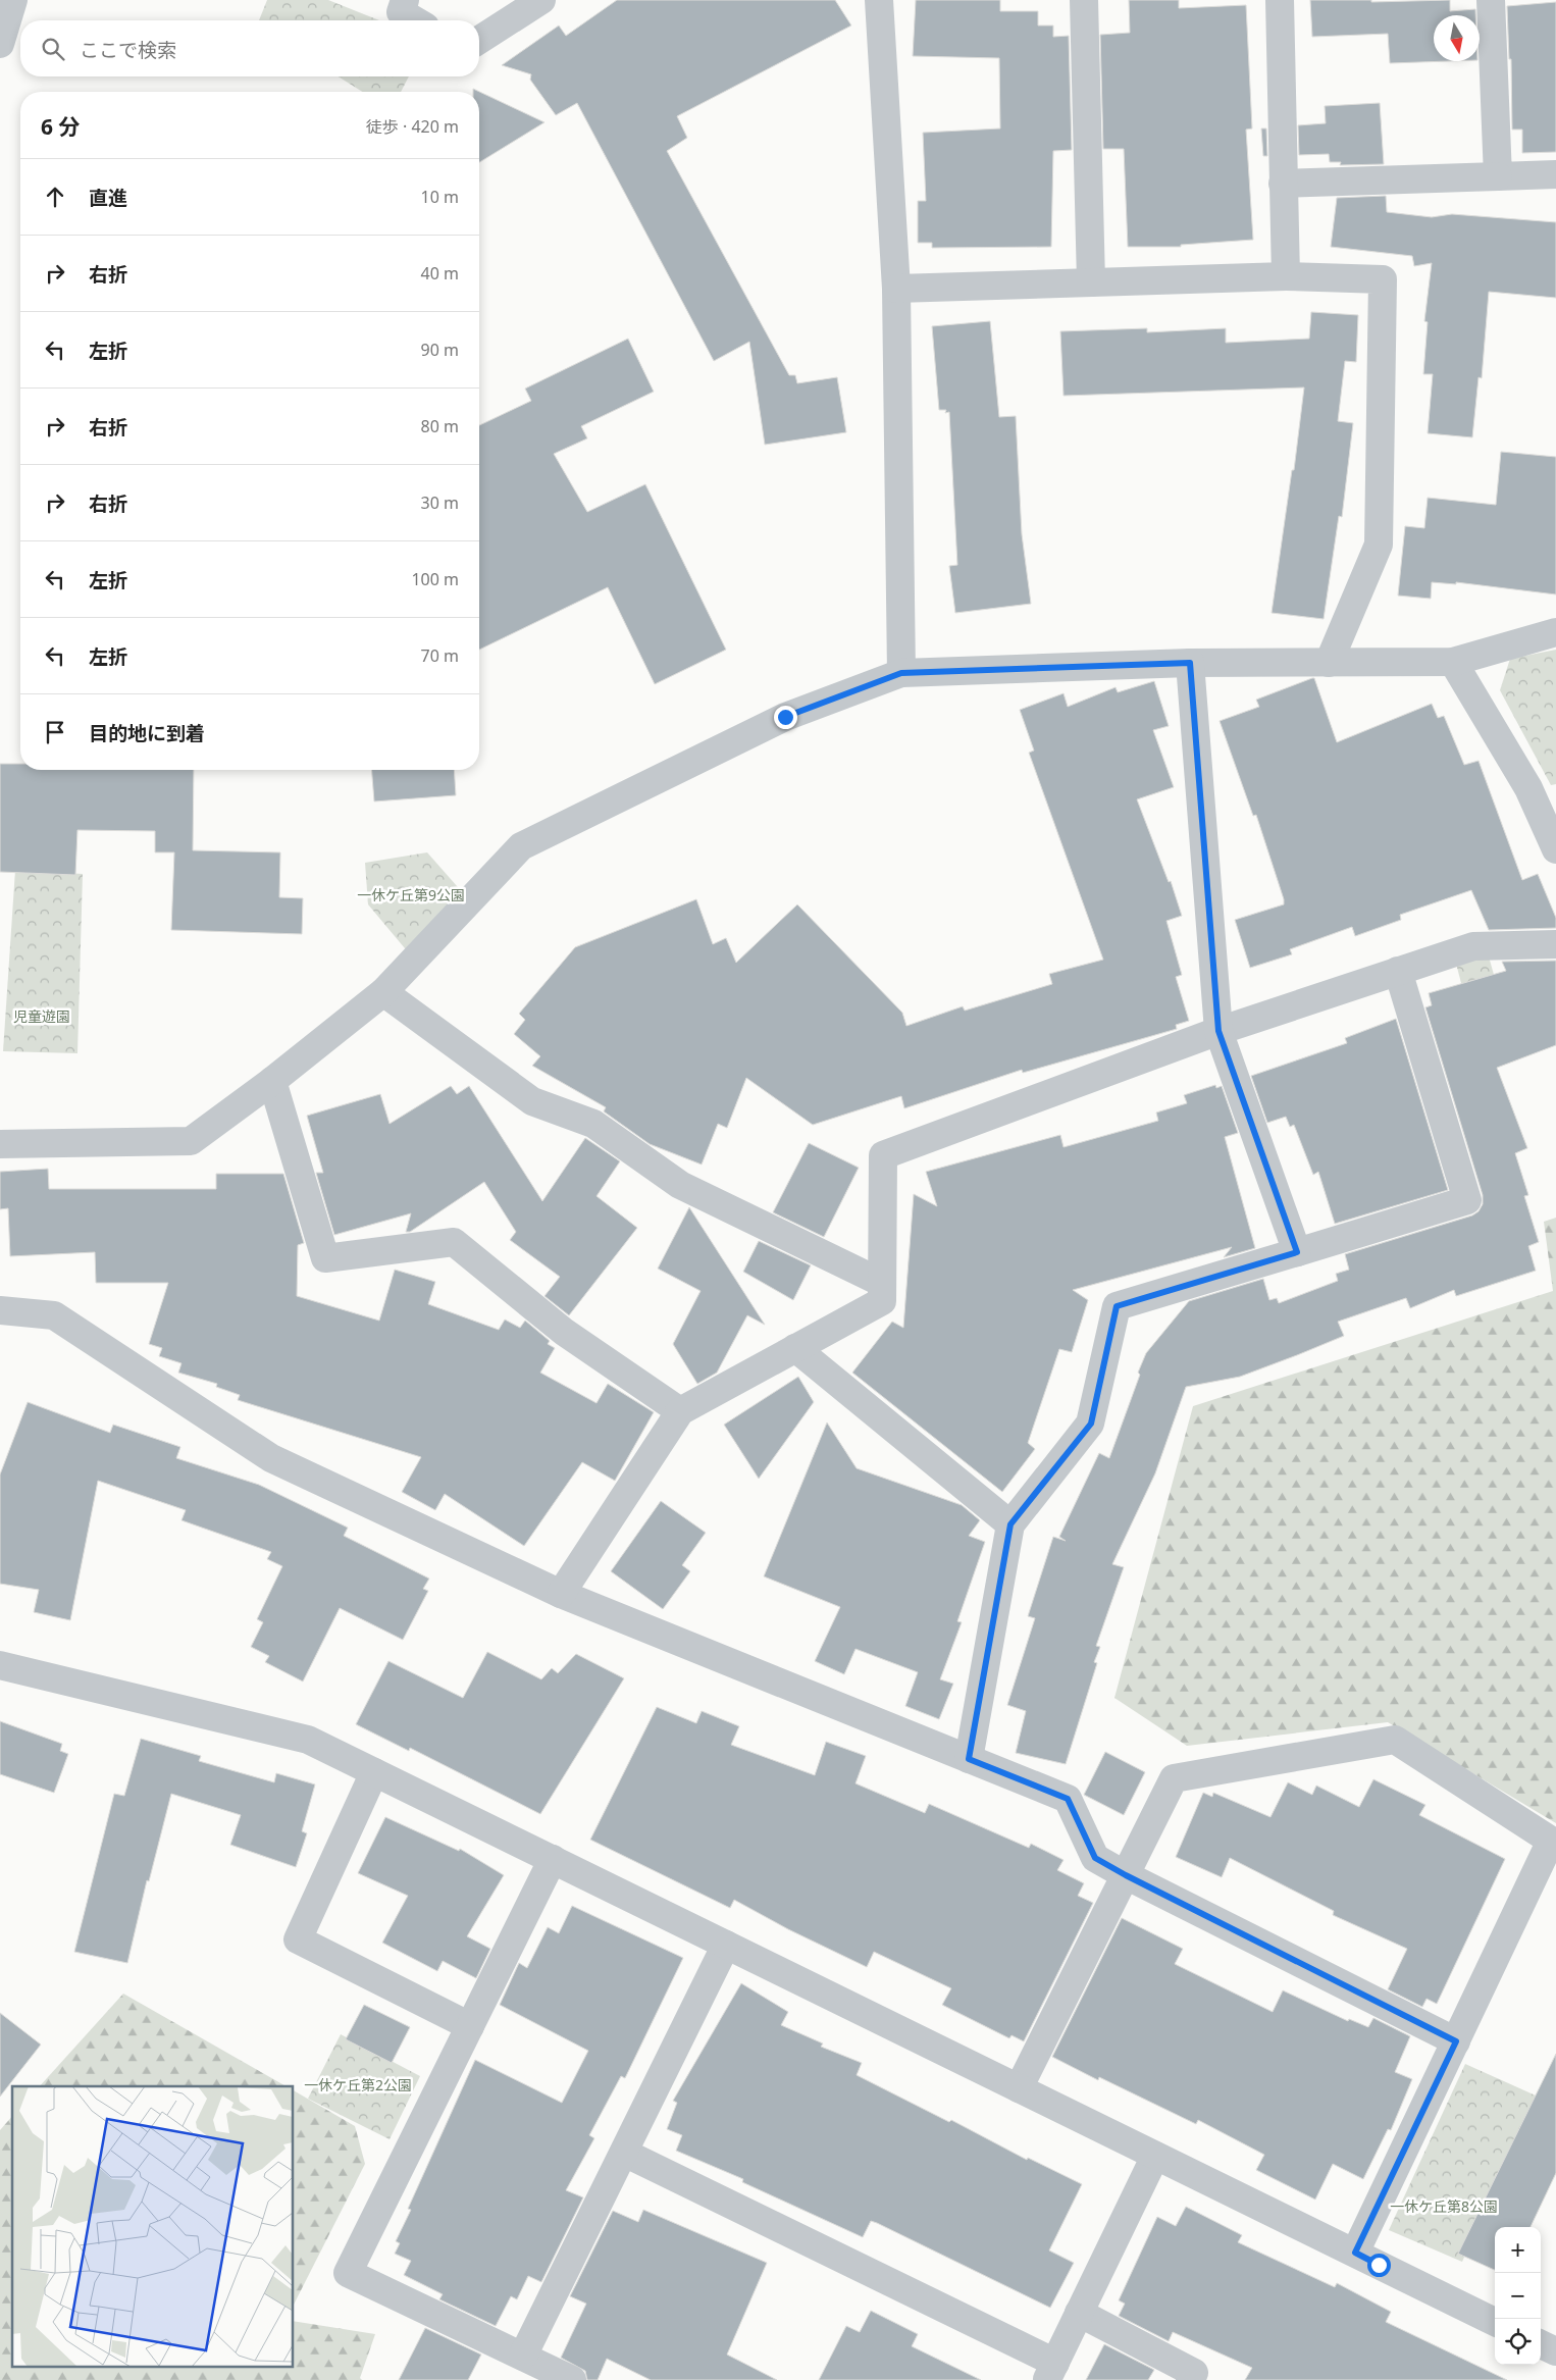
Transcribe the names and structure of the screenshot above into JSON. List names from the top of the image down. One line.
{"parks":["一休ケ丘第9公園","児童遊園","一休ケ丘第2公園","一休ケ丘第8公園"],"north":"bottom","page":{"search":"ここで検索","heading":["6 分","徒歩 · 420 m"],"list":[["直進","10 m"],["右折","40 m"],["左折","90 m"],["右折","80 m"],["右折","30 m"],["左折","100 m"],["左折","70 m"],"目的地に到着"],"map_buttons":["+","−"]}}
